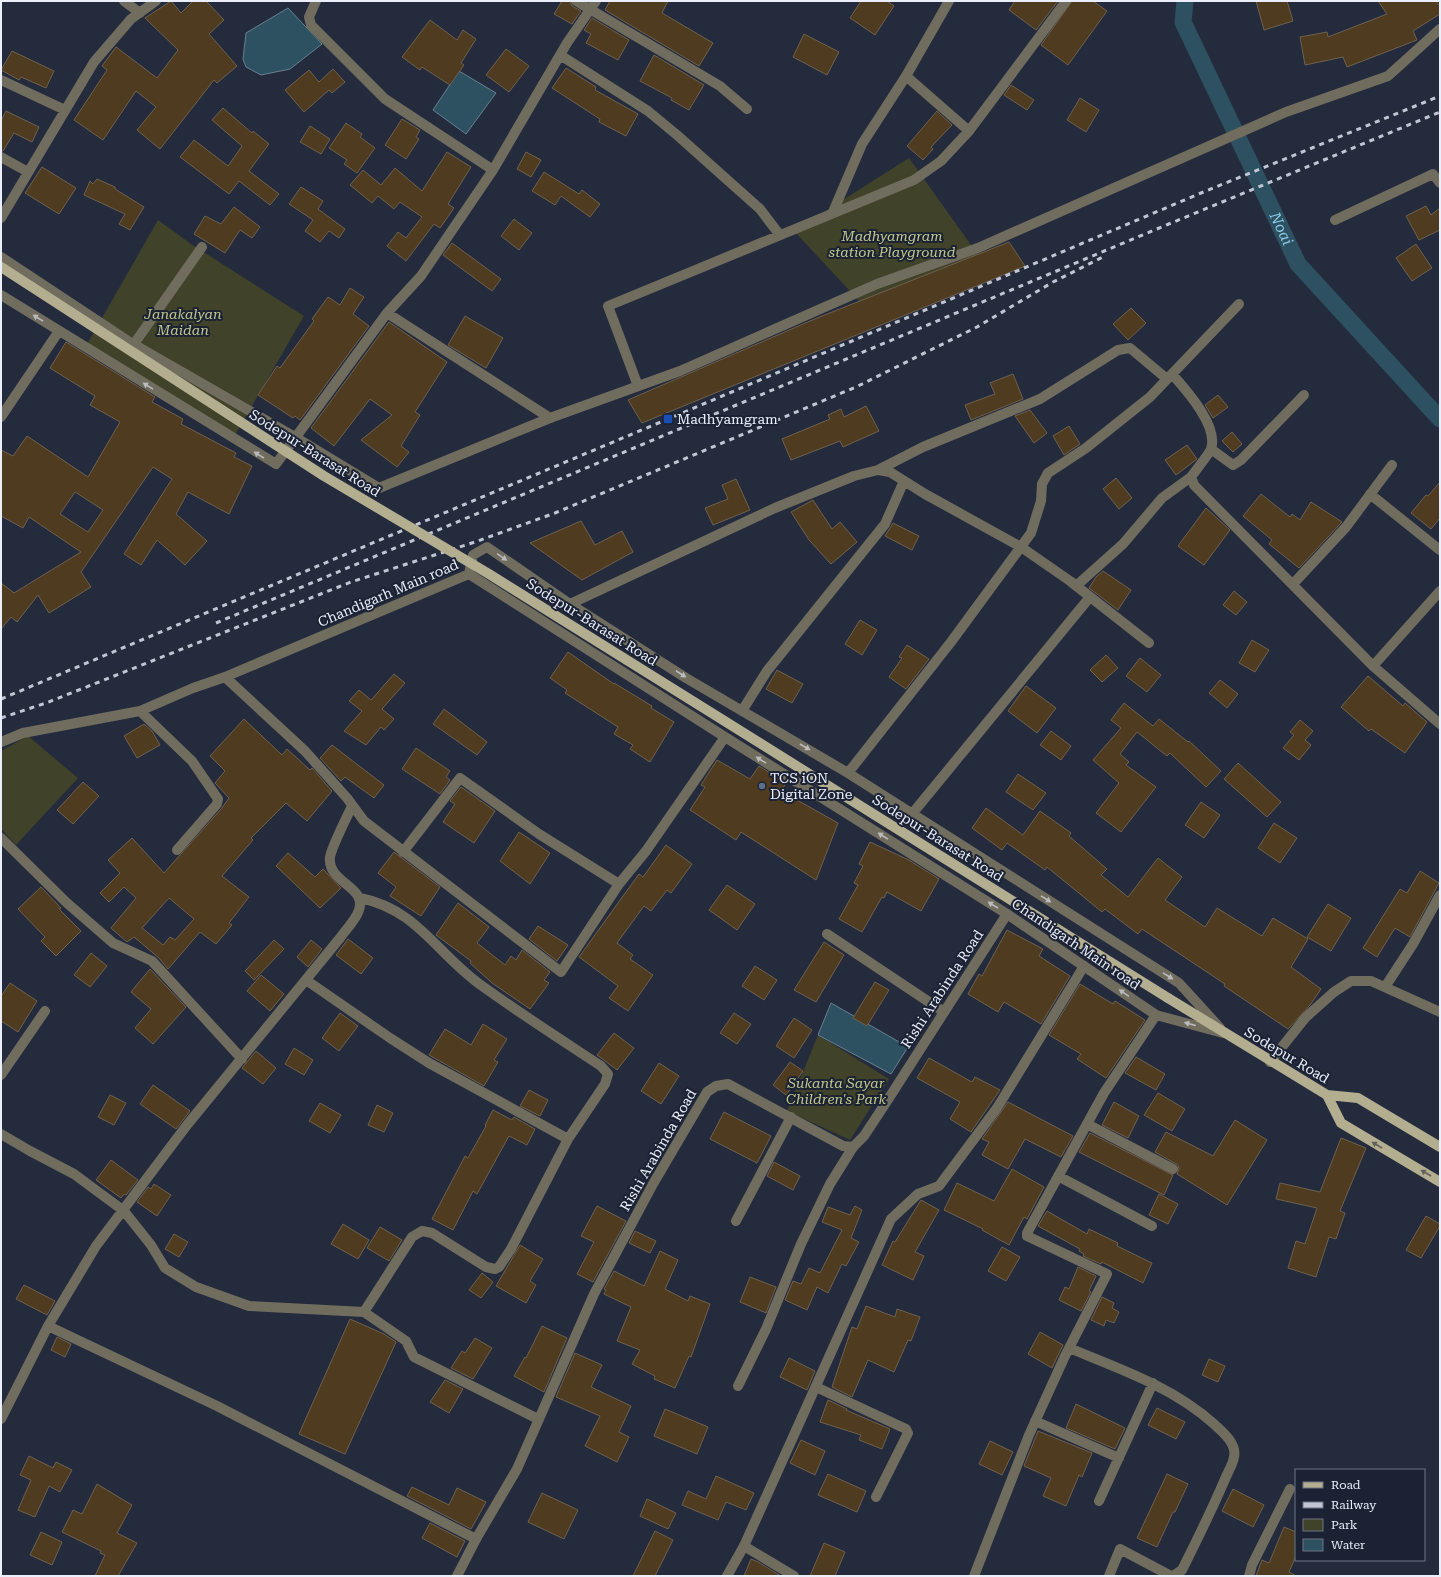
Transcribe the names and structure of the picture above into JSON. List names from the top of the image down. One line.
{"streets":{"main road":["Sodepur-Barasat Road","Sodepur Road"],"street":["Chandigarh Main road","Rishi Arabinda Road"]},"crossings":[["Sodepur-Barasat Road","Sodepur Road"],["Chandigarh Main road","Rishi Arabinda Road"],["Chandigarh Main road","Sodepur Road"]],"water":["Noai"],"parks":["Madhyamgram station Playground","Janakalyan Maidan","Sukanta Sayar Children's Park"],"places":{"transit":["Madhyamgram"],"other":["TCS iON Digital Zone"]},"legend":["Road","Railway","Park","Water"]}
